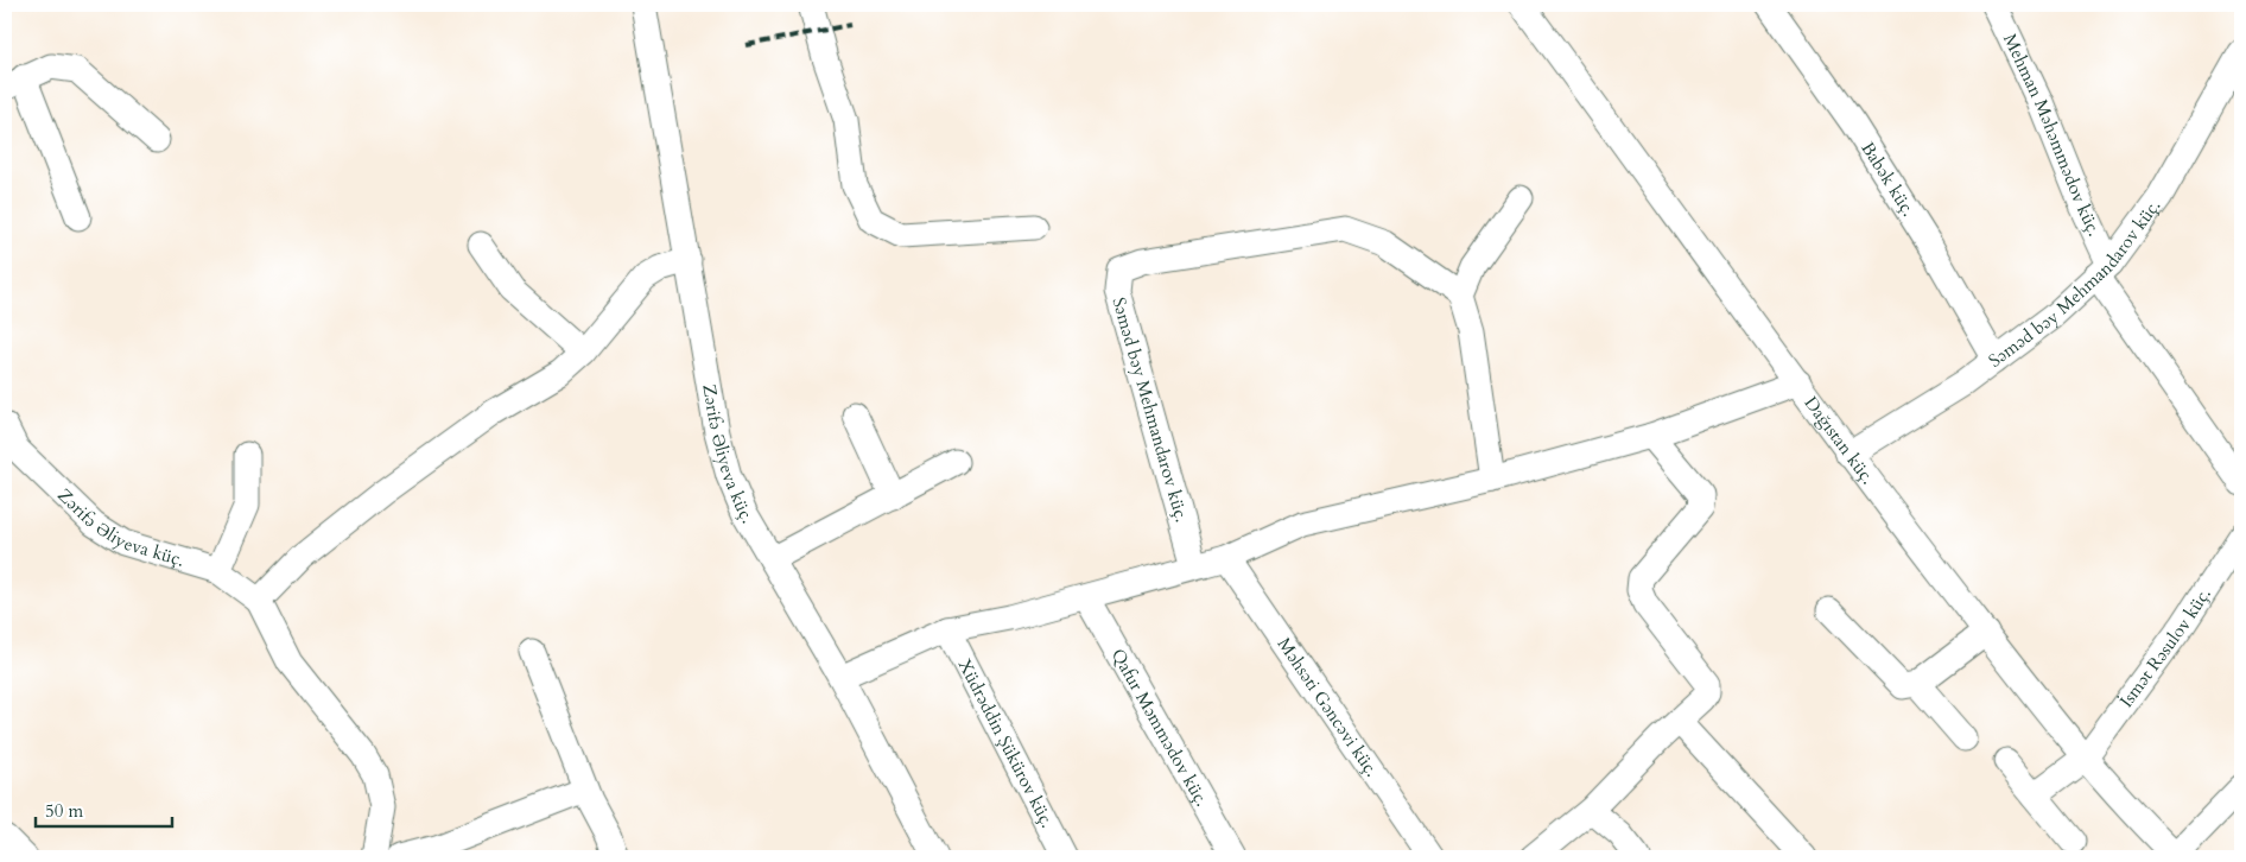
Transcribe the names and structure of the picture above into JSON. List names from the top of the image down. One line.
{"streets":{"street":["Mehman Məhəmmədov küç.","Babək küç.","Səməd bəy Mehmandarov küç.","Dağıstan küç.","Zərifə Əliyeva küç.","İsmət Rəsulov küç.","Məhsəti Gəncəvi küç.","Qafur Məmmədov küç.","Xüdrəddin Şükürov küç."]},"crossings":[["Mehman Məhəmmədov küç.","Səməd bəy Mehmandarov küç."],["Babək küç.","Səməd bəy Mehmandarov küç."],["Səməd bəy Mehmandarov küç.","Dağıstan küç."],["Dağıstan küç.","İsmət Rəsulov küç."]],"scale_bar":"50 m"}
